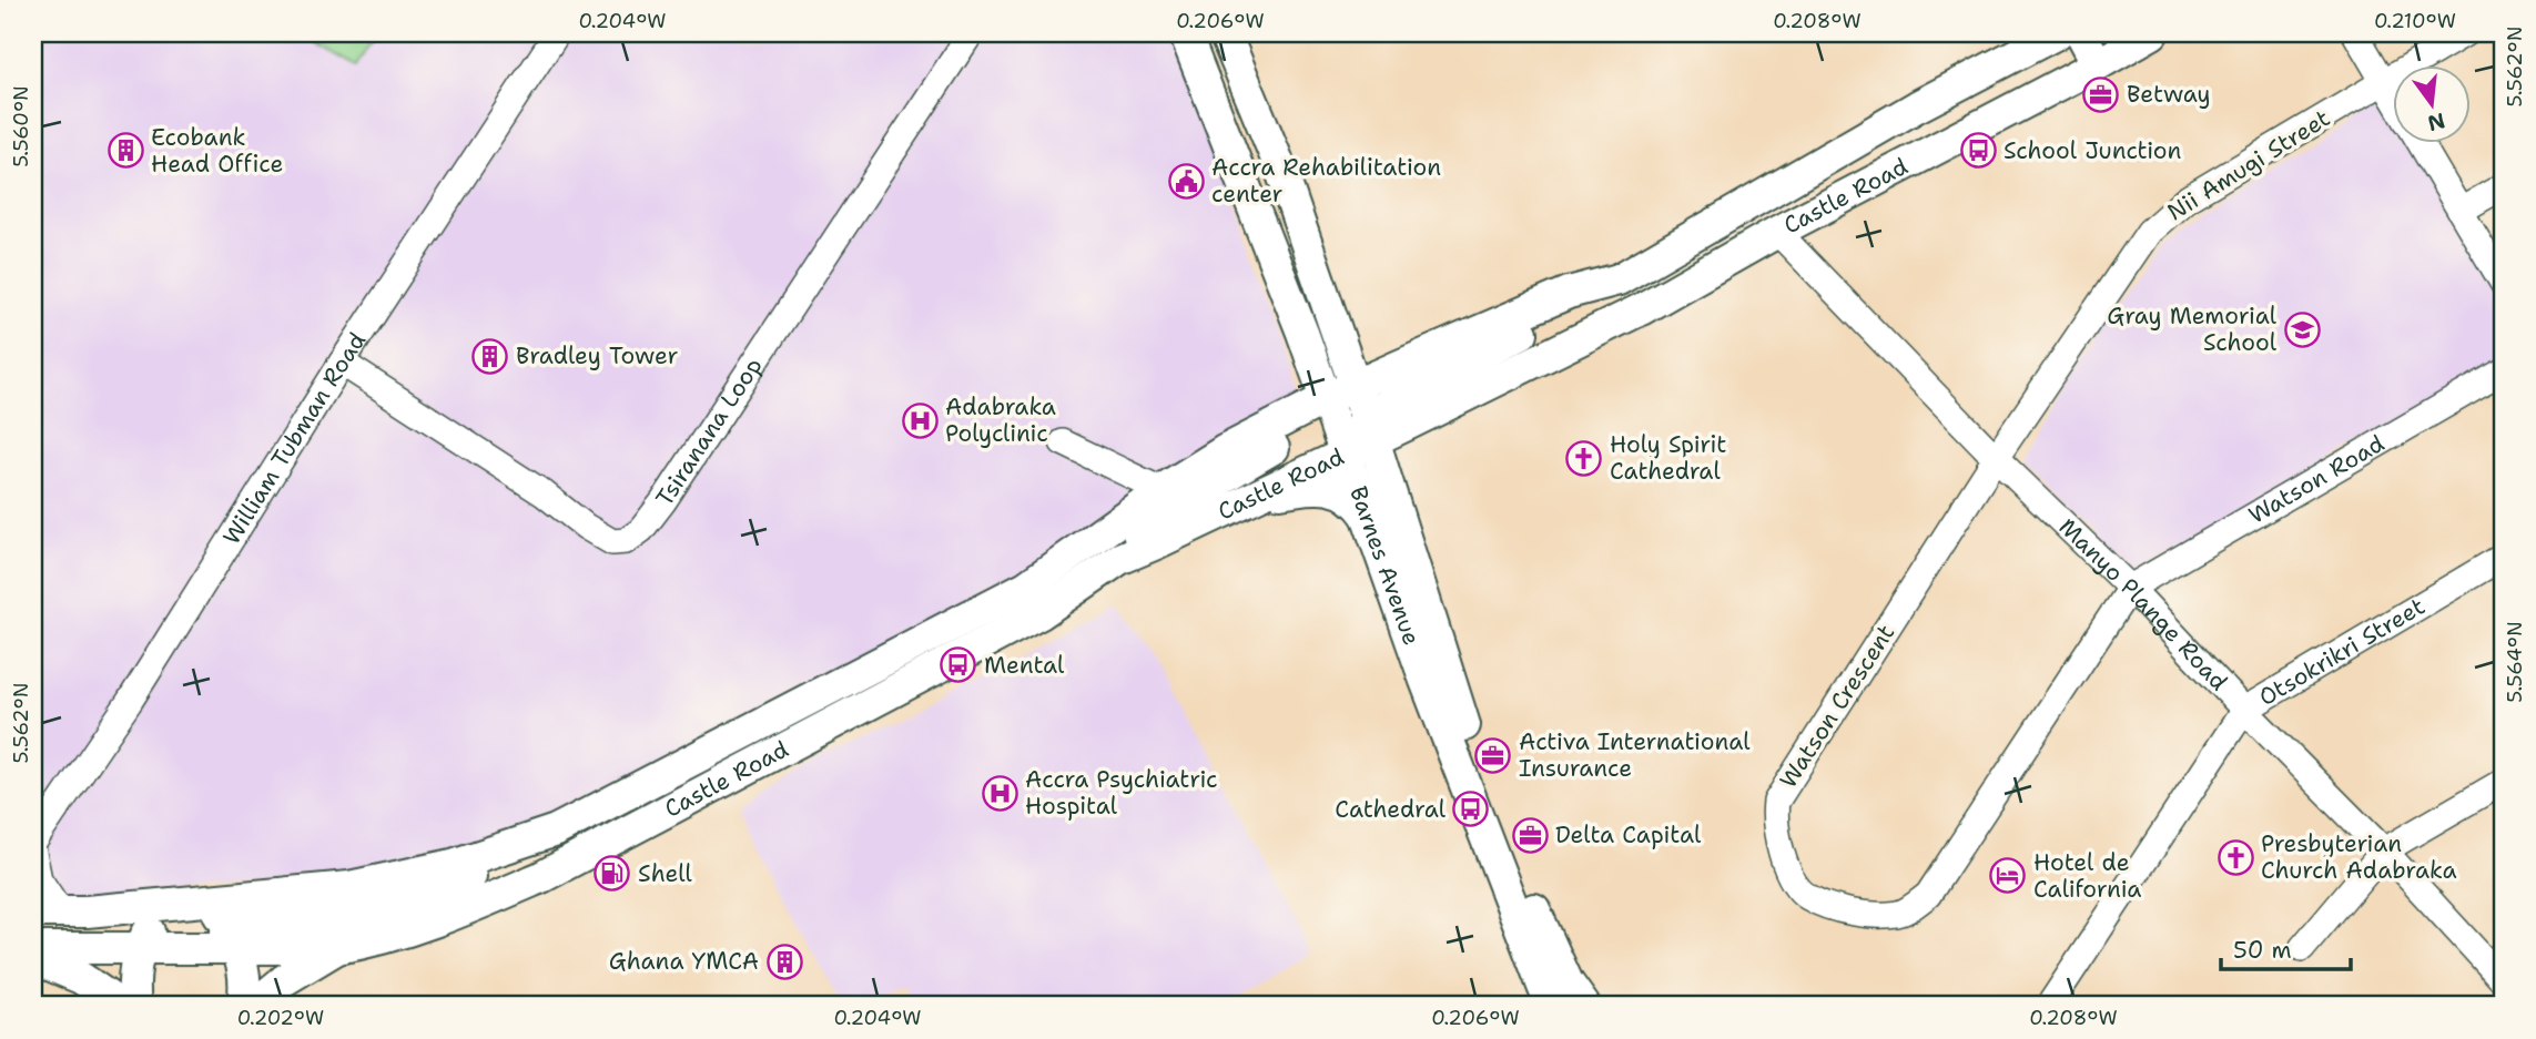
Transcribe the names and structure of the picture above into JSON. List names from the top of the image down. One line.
{"streets":{"main road":["Castle Road","Barnes Avenue"],"street":["Nii Amugi Street","Tsiranana Loop","William Tubman Road","Watson Road","Manyo Plange Road","Otsokrikri Street","Watson Crescent"]},"crossings":[["Nii Amugi Street","Manyo Plange Road"],["Nii Amugi Street","Watson Crescent"],["Castle Road","Barnes Avenue"],["Castle Road","Manyo Plange Road"],["Tsiranana Loop","William Tubman Road"],["Watson Road","Manyo Plange Road"],["Watson Road","Watson Crescent"],["Manyo Plange Road","Otsokrikri Street"],["Manyo Plange Road","Watson Crescent"]],"places":{"office":["Betway","Activa International Insurance","Delta Capital"],"building":["Ecobank Head Office","Bradley Tower","Ghana YMCA"],"bus stop":["School Junction","Mental","Cathedral"],"public building":["Accra Rehabilitation center"],"school or university":["Gray Memorial School"],"hospital":["Adabraka Polyclinic","Accra Psychiatric Hospital"],"church":["Holy Spirit Cathedral","Presbyterian Church Adabraka"],"fuel station":["Shell"],"hotel":["Hotel de California"]},"scale_bar":"50 m","north":"bottom","coordinates":["0.204°W","0.206°W","0.208°W","0.210°W","5.562°N","5.560°N","5.564°N","0.202°W"]}
